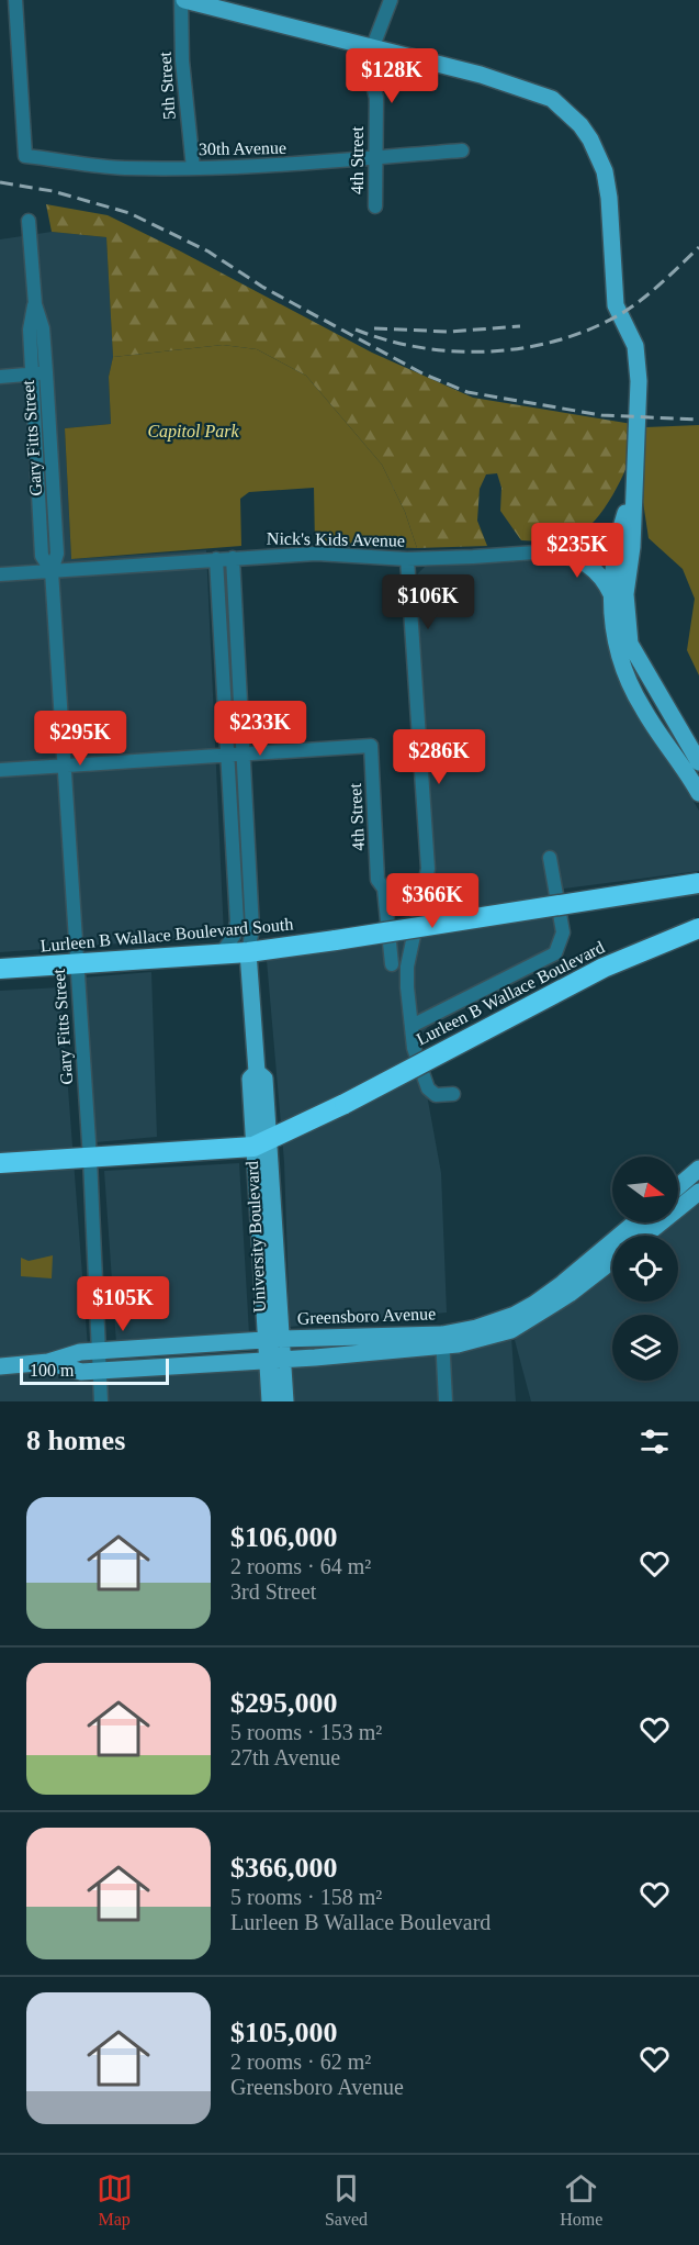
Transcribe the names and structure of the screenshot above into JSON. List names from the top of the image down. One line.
{"streets":{"highway":["Lurleen B Wallace Boulevard South","Lurleen B Wallace Boulevard"],"main road":["University Boulevard","Greensboro Avenue"],"street":["5th Street","30th Avenue","4th Street","Gary Fitts Street","Nick's Kids Avenue"]},"crossings":[["5th Street","30th Avenue"],["30th Avenue","4th Street"],["4th Street","University Boulevard"],["Gary Fitts Street","Nick's Kids Avenue"],["Gary Fitts Street","Lurleen B Wallace Boulevard South"],["Gary Fitts Street","Greensboro Avenue"],["Nick's Kids Avenue","University Boulevard"],["Lurleen B Wallace Boulevard South","University Boulevard"],["Lurleen B Wallace Boulevard","University Boulevard"],["University Boulevard","Greensboro Avenue"]],"parks":["Capitol Park"],"scale_bar":"100 m","north":"right","page":{"price":["$128K","$235K","$106K","$233K","$295K","$286K","$366K","$105K"],"scale":"100 m","heading":"8 homes","list":[{"name":"$106,000","note":"2 rooms · 64 m² · 3rd Street"},{"name":"$295,000","note":"5 rooms · 153 m² · 27th Avenue"},{"name":"$366,000","note":"5 rooms · 158 m² · Lurleen B Wallace Boulevard"},{"name":"$105,000","note":"2 rooms · 62 m² · Greensboro Avenue"}],"tabs":["Map","Saved","Home"]}}
